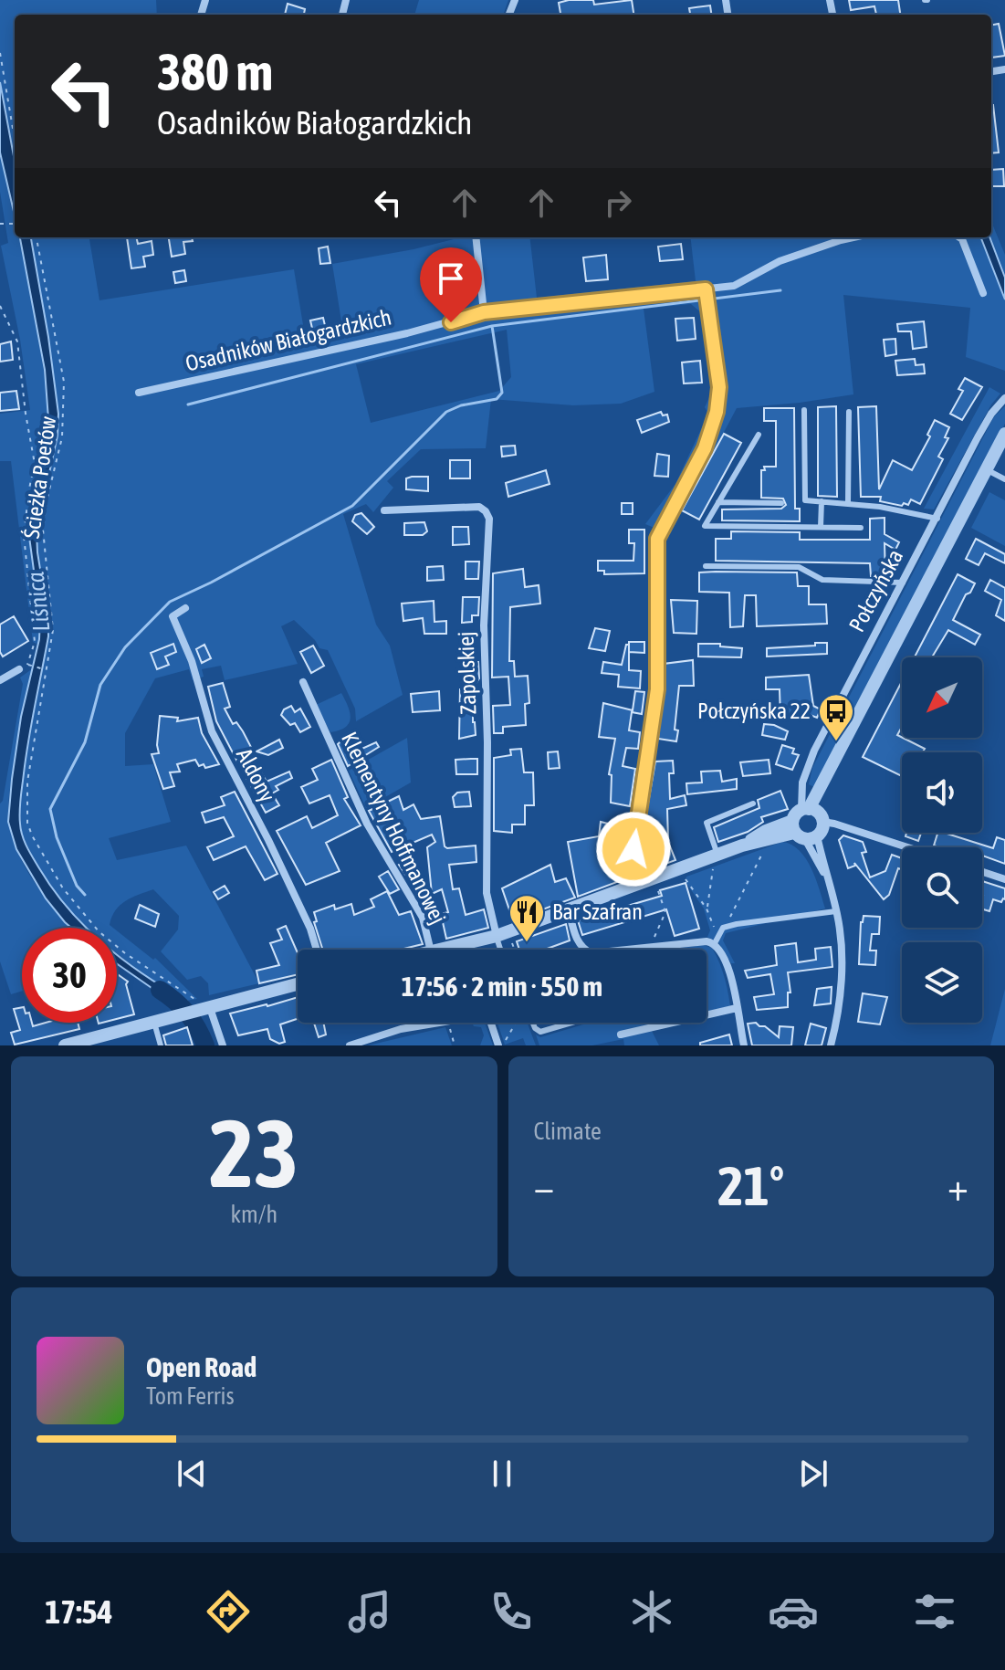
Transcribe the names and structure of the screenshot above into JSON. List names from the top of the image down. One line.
{"streets":{"street":["Osadników Białogardzkich","Połczyńska","Zapolskiej","Aldony","Klementyny Hoffmanowej"],"path":["Ścieżka Poetów"]},"water":["Liśnica"],"places":{"bus stop":["Połczyńska 22"],"restaurant":["Bar Szafran"]},"north":"bottom left","page":{"turn":["380 m","Osadników Białogardzkich"],"limit":"30","trip":"17:56 · 2 min · 550 m","tile":[["23","km/h"],"Climate"],"heat":["−","21°","+"],"song":["Open Road","Tom Ferris"],"tabs":"17:54"}}
